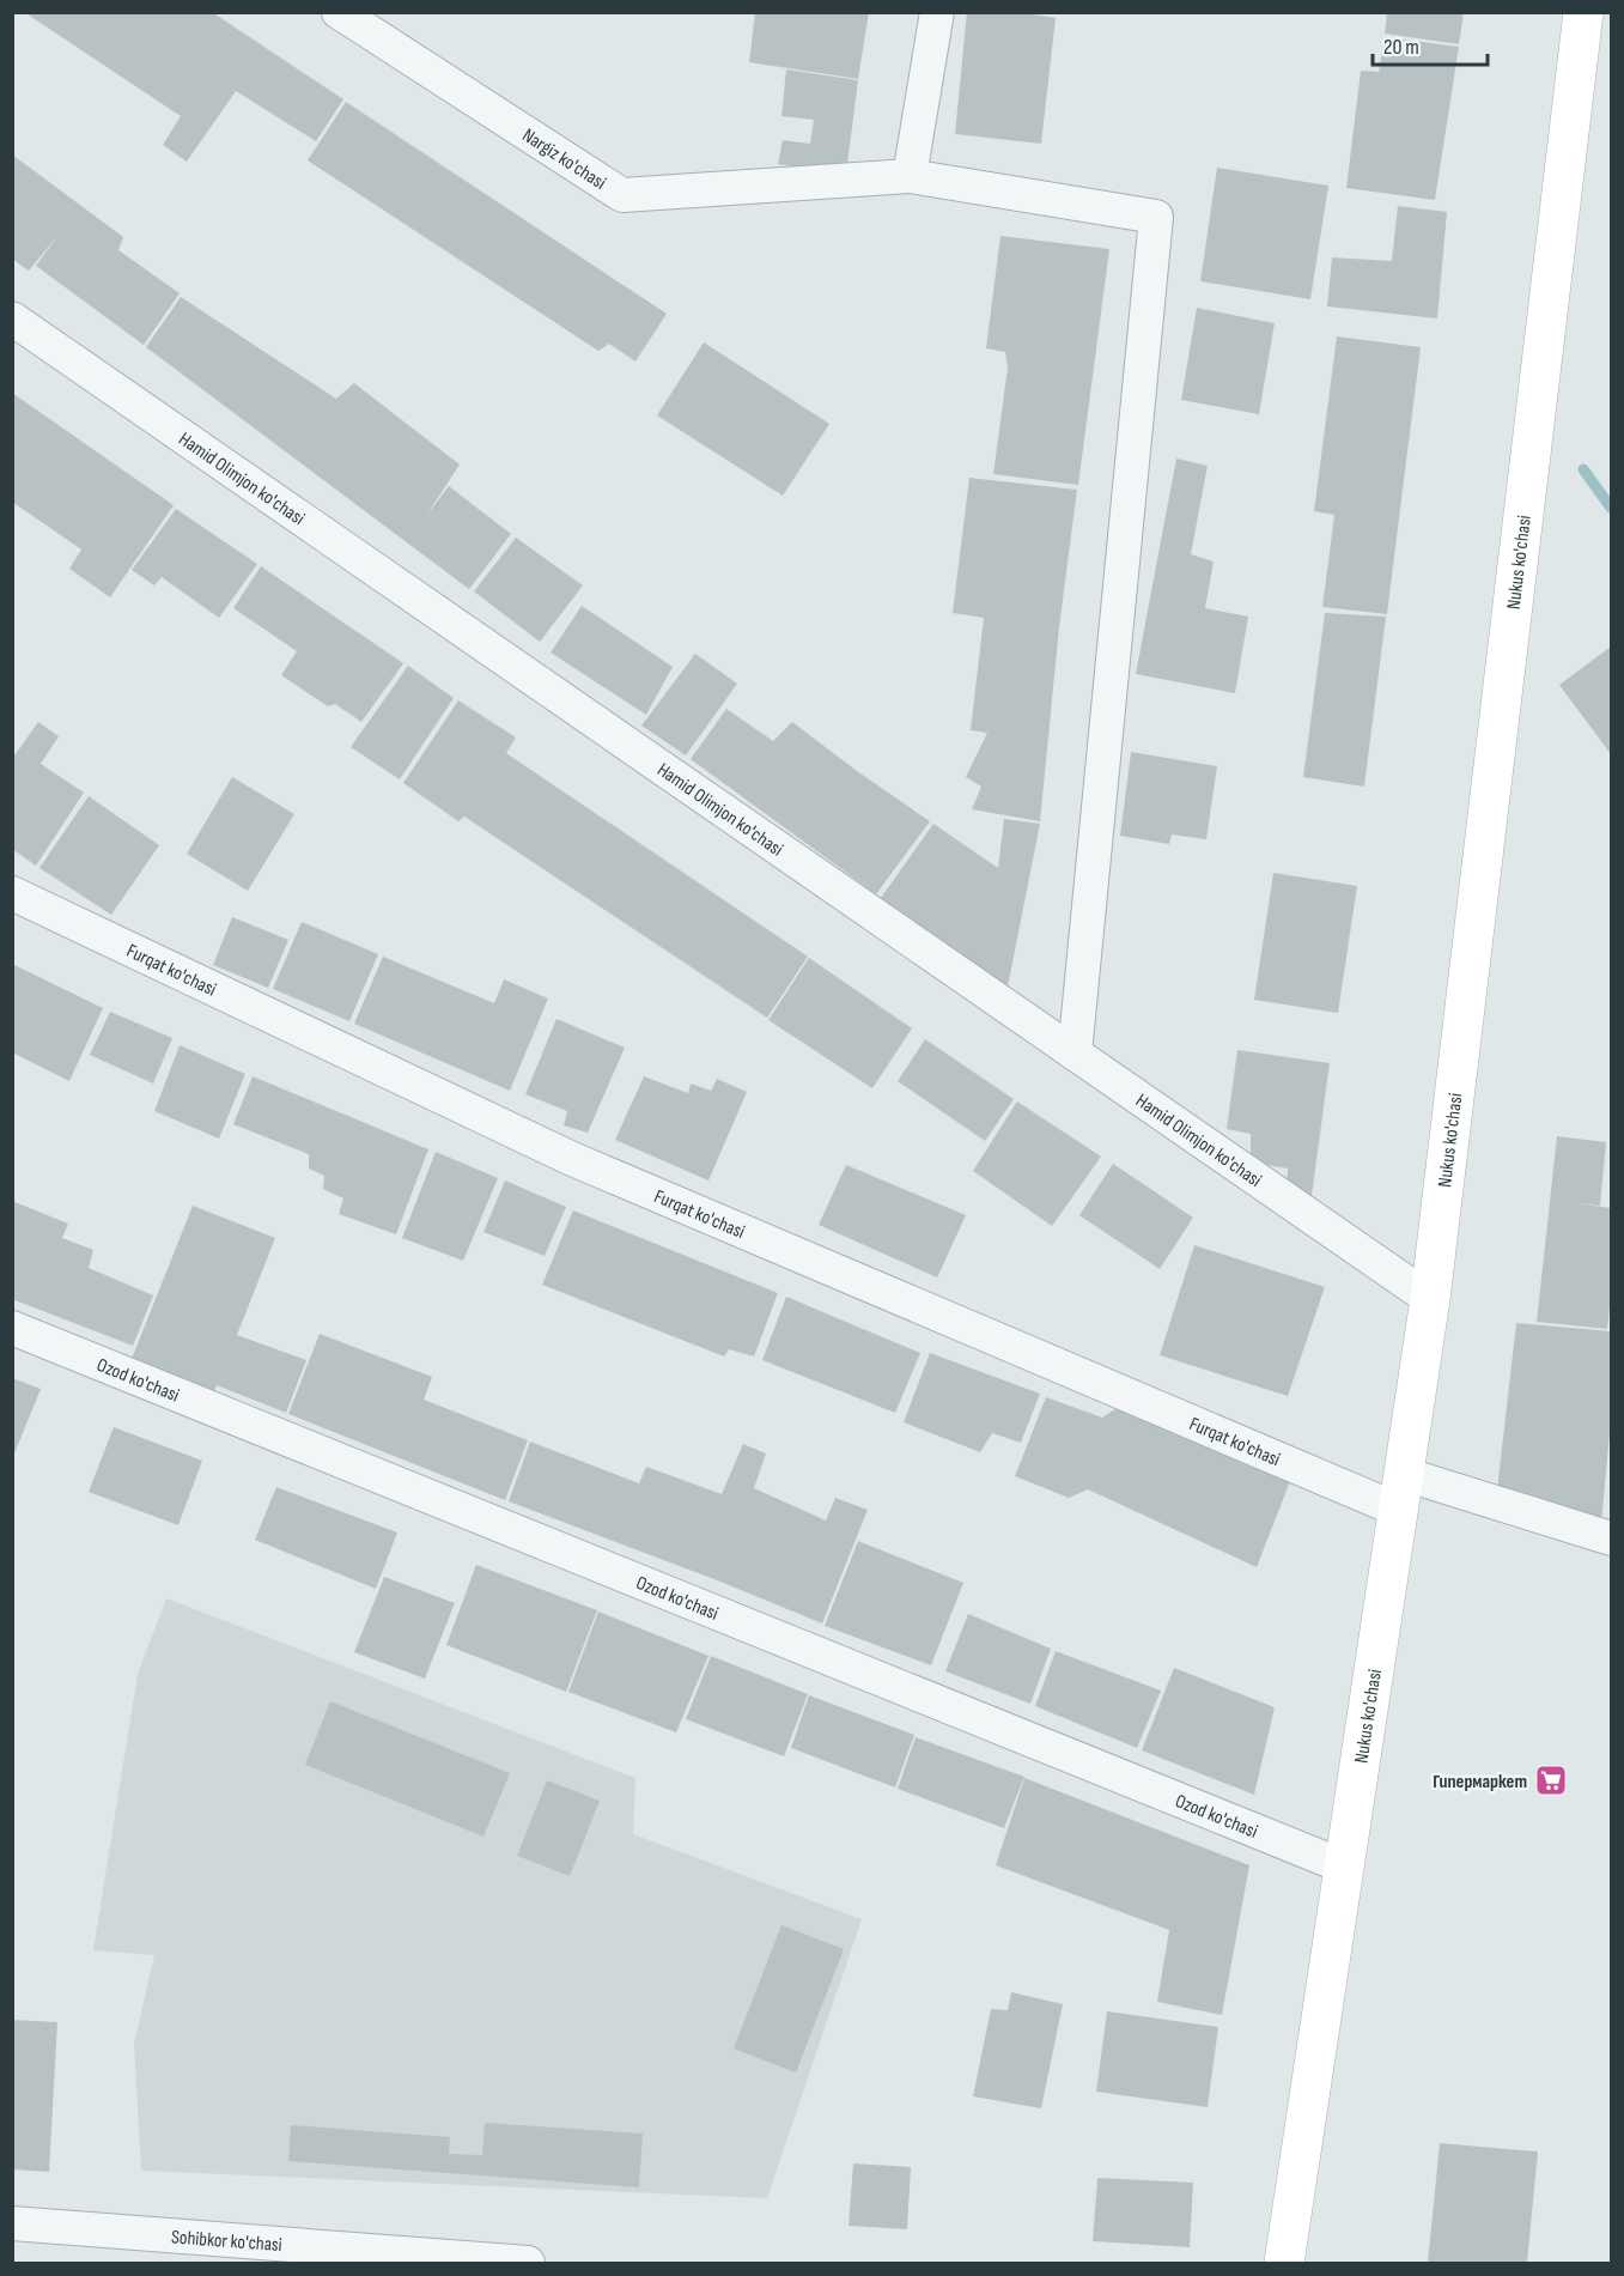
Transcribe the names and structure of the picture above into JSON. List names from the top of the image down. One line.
{"streets":{"main road":["Nukus ko'chasi"],"street":["Nargiz ko'chasi","Hamid Olimjon ko'chasi","Furqat ko'chasi","Ozod ko'chasi","Sohibkor ko'chasi"]},"crossings":[["Nargiz ko'chasi","Hamid Olimjon ko'chasi"],["Hamid Olimjon ko'chasi","Nukus ko'chasi"],["Nukus ko'chasi","Furqat ko'chasi"],["Nukus ko'chasi","Ozod ko'chasi"]],"places":{"supermarket":["Гипермаркет"]},"scale_bar":"20 m"}
